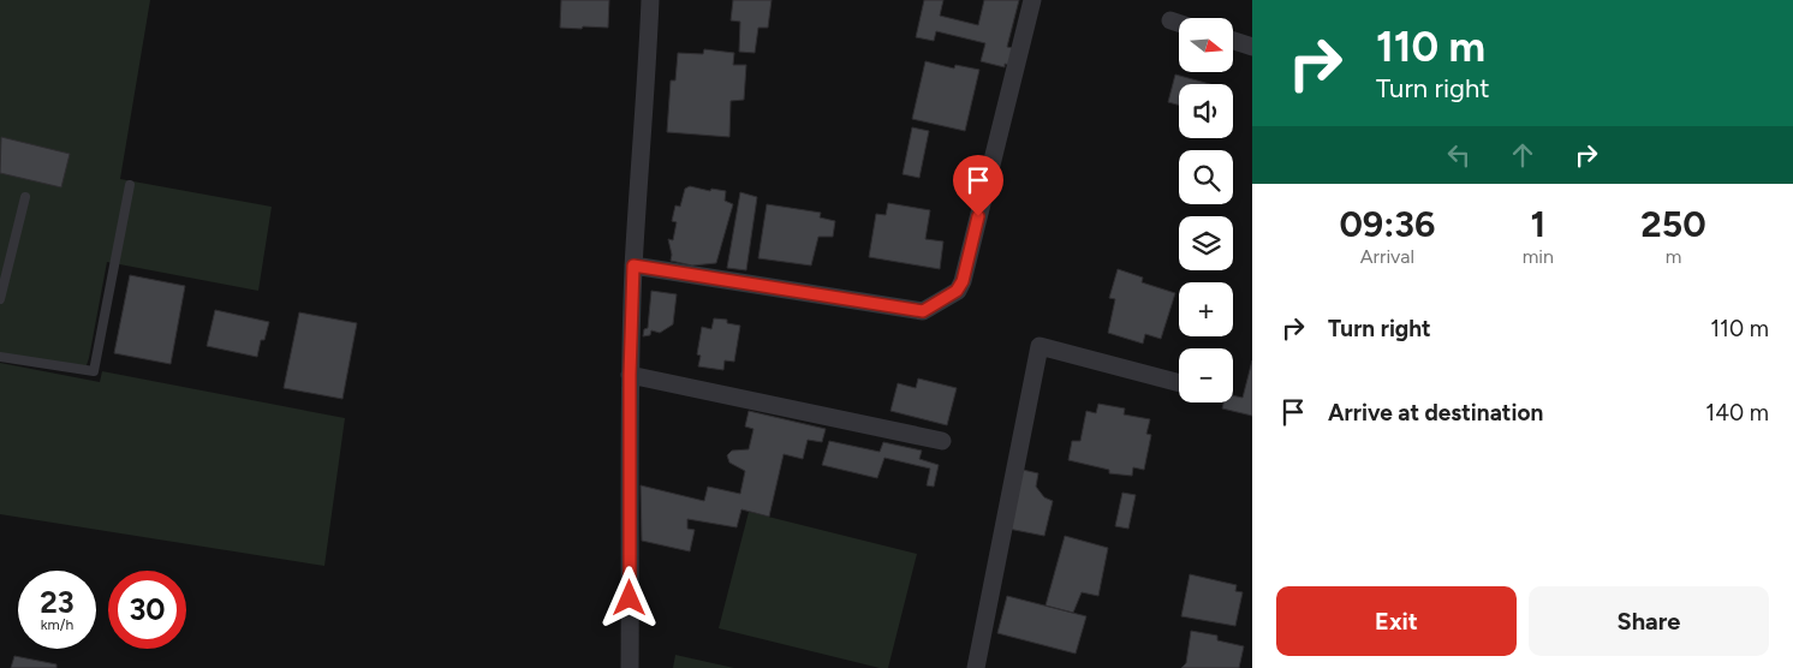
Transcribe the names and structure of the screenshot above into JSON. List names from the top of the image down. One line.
{"north":"right","page":{"turn":["110 m","Turn right"],"map_buttons":["+","−"],"eta":["09:36","Arrival","1","min","250","m"],"list":[{"name":"Turn right","value":"110 m"},{"name":"Arrive at destination","value":"140 m"}],"speed":"23 km/h","limit":"30","buttons":["Exit","Share"]}}
